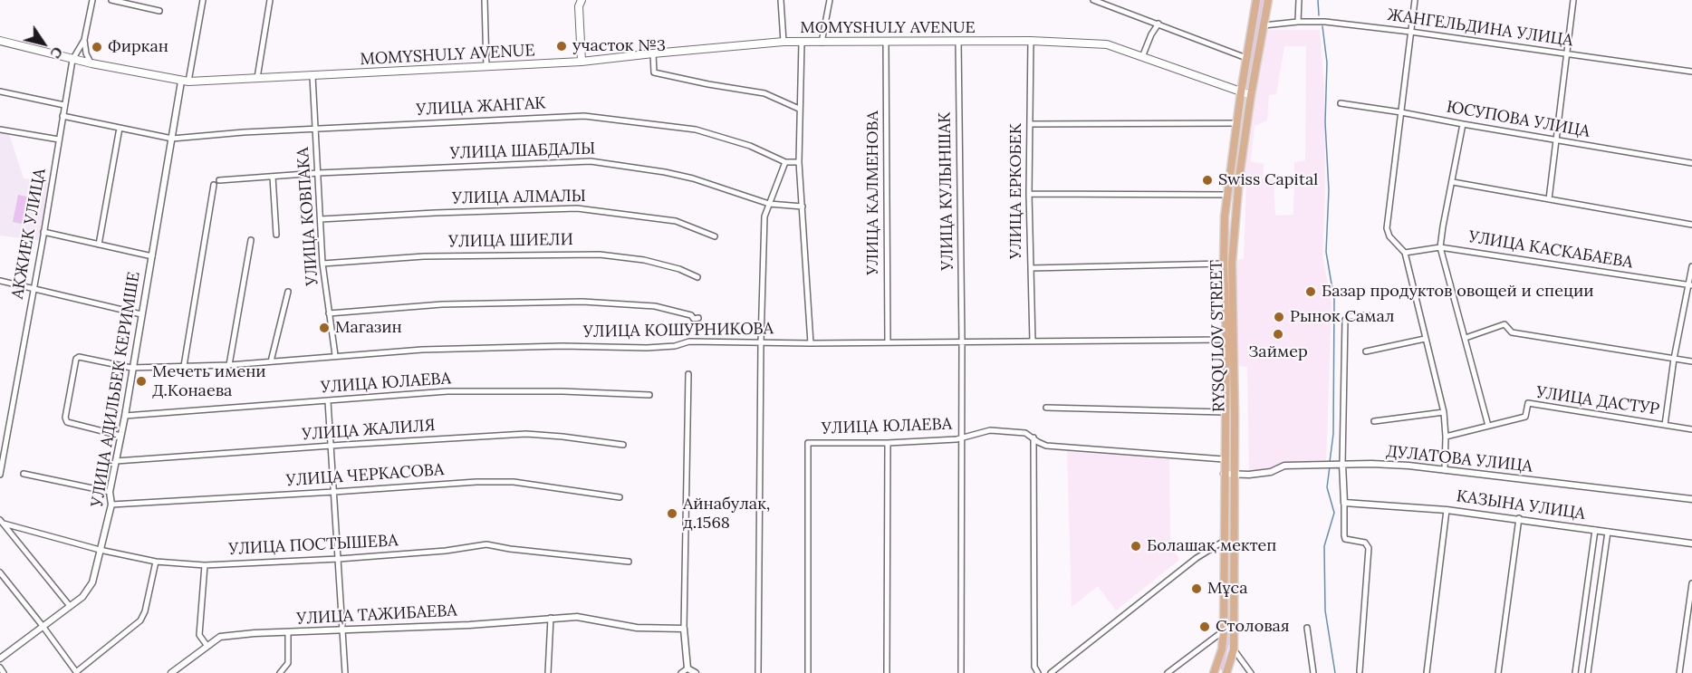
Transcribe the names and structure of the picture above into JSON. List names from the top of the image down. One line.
{"streets":{"main road":["MOMYSHULY AVENUE","RYSQULOV STREET"],"street":["ЖАНГЕЛЬДИНА УЛИЦА","УЛИЦА ЖАНГАК","ЮСУПОВА УЛИЦА","УЛИЦА ШАБДАЛЫ","УЛИЦА КУЛЫНШАК","УЛИЦА ЕРКОБЕК","УЛИЦА КАЛМЕНОВА","УЛИЦА АЛМАЛЫ","УЛИЦА КОВПАКА","АКЖИЕК УЛИЦА","УЛИЦА ШИЕЛИ","УЛИЦА КАСКАБАЕВА","УЛИЦА КОШУРНИКОВА","УЛИЦА ЮЛАЕВА","УЛИЦА АДИЛЬБЕК КЕРИМШЕ","УЛИЦА ДАСТУР","УЛИЦА ЖАЛИЛЯ","ДУЛАТОВА УЛИЦА","УЛИЦА ЧЕРКАСОВА","КАЗЫНА УЛИЦА","УЛИЦА ПОСТЫШЕВА","УЛИЦА ТАЖИБАЕВА"]},"crossings":[["MOMYSHULY AVENUE","УЛИЦА КУЛЫНШАК"],["MOMYSHULY AVENUE","УЛИЦА ЕРКОБЕК"],["MOMYSHULY AVENUE","УЛИЦА КАЛМЕНОВА"],["MOMYSHULY AVENUE","УЛИЦА КОВПАКА"],["MOMYSHULY AVENUE","АКЖИЕК УЛИЦА"],["MOMYSHULY AVENUE","RYSQULOV STREET"],["MOMYSHULY AVENUE","УЛИЦА АДИЛЬБЕК КЕРИМШЕ"],["ЖАНГЕЛЬДИНА УЛИЦА","RYSQULOV STREET"],["УЛИЦА ЖАНГАК","УЛИЦА КОВПАКА"],["УЛИЦА ЖАНГАК","АКЖИЕК УЛИЦА"],["УЛИЦА ЖАНГАК","УЛИЦА АДИЛЬБЕК КЕРИМШЕ"],["УЛИЦА ШАБДАЛЫ","УЛИЦА КОВПАКА"],["УЛИЦА КУЛЫНШАК","УЛИЦА КОШУРНИКОВА"],["УЛИЦА КУЛЫНШАК","УЛИЦА ЮЛАЕВА"],["УЛИЦА ЕРКОБЕК","УЛИЦА КОШУРНИКОВА"],["УЛИЦА КАЛМЕНОВА","УЛИЦА КОШУРНИКОВА"],["УЛИЦА АЛМАЛЫ","УЛИЦА КОВПАКА"],["УЛИЦА КОВПАКА","УЛИЦА ШИЕЛИ"],["УЛИЦА КОВПАКА","УЛИЦА КОШУРНИКОВА"],["УЛИЦА КОШУРНИКОВА","RYSQULOV STREET"],["УЛИЦА КОШУРНИКОВА","УЛИЦА АДИЛЬБЕК КЕРИМШЕ"],["RYSQULOV STREET","УЛИЦА ЮЛАЕВА"],["RYSQULOV STREET","ДУЛАТОВА УЛИЦА"],["УЛИЦА ЮЛАЕВА","УЛИЦА АДИЛЬБЕК КЕРИМШЕ"],["УЛИЦА АДИЛЬБЕК КЕРИМШЕ","УЛИЦА ЖАЛИЛЯ"],["УЛИЦА АДИЛЬБЕК КЕРИМШЕ","УЛИЦА ЧЕРКАСОВА"],["УЛИЦА АДИЛЬБЕК КЕРИМШЕ","УЛИЦА ПОСТЫШЕВА"]],"places":["участок №3","Фиркан","Swiss Capital","Базар продуктов овощей и специи","Рынок Самал","Магазин","Займер","Мечеть имени Д.Конаева","Айнабулак, д.1568","Болашақ мектеп","Мұса","Столовая"],"north":"bottom right"}
